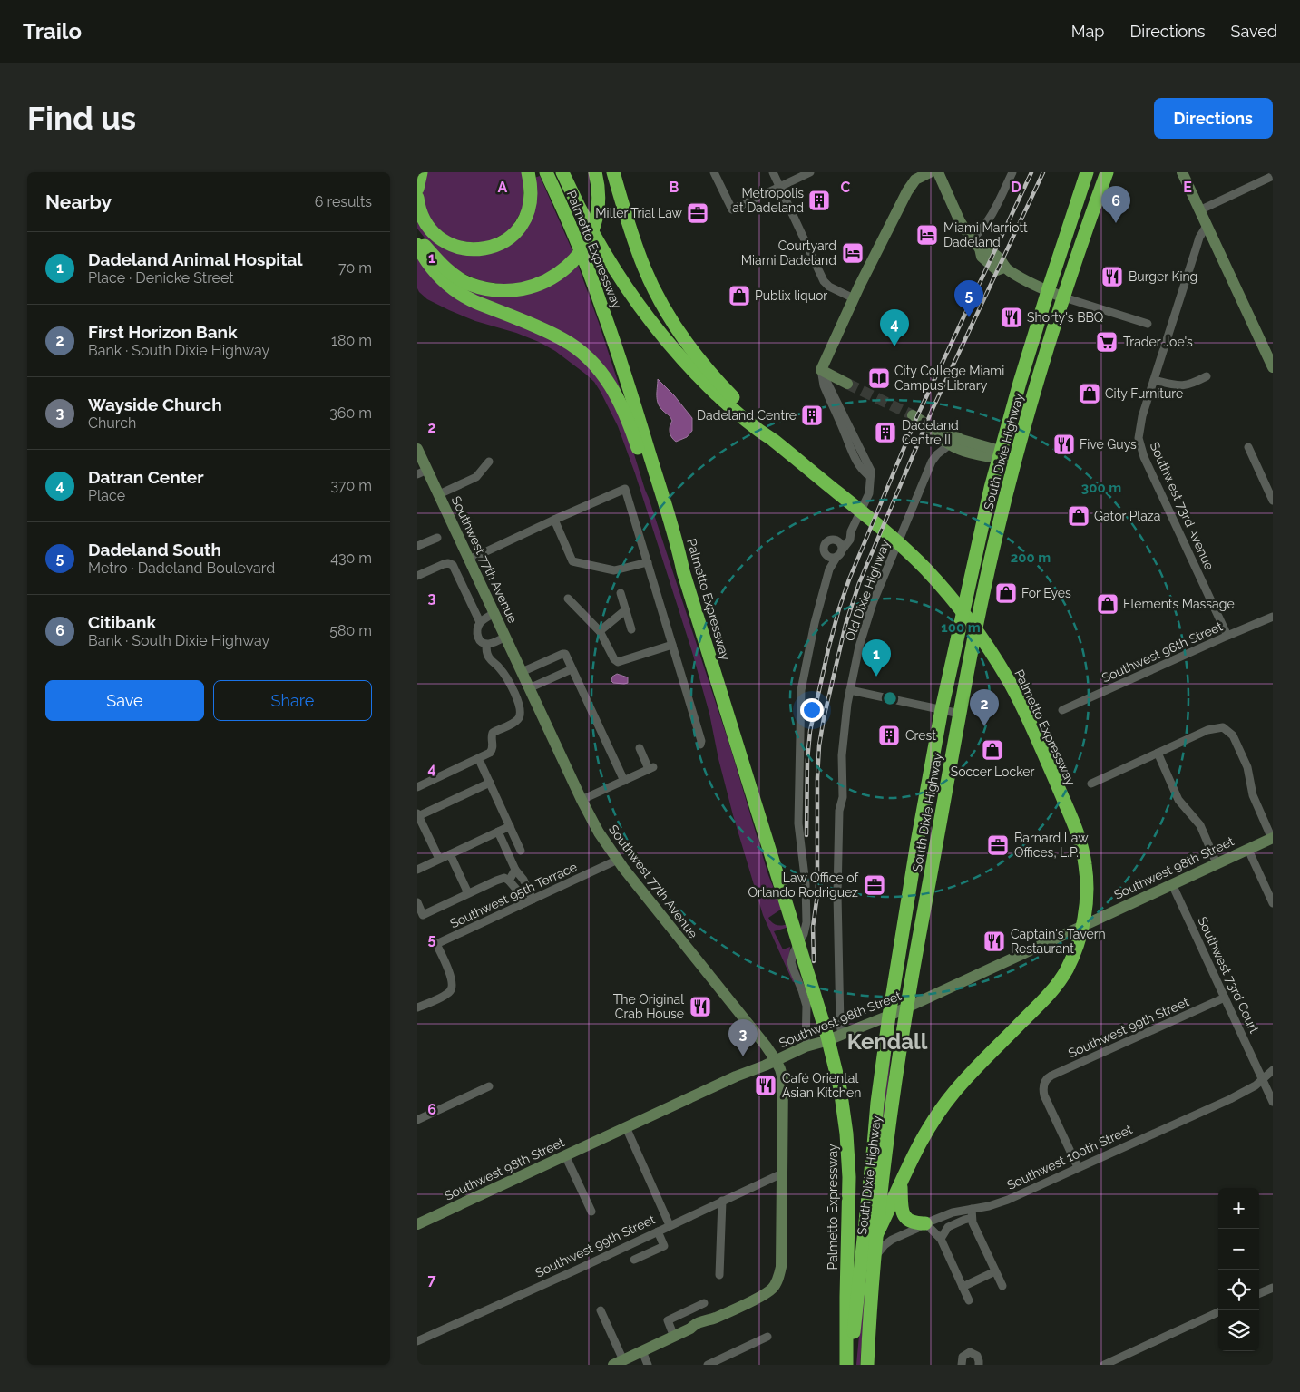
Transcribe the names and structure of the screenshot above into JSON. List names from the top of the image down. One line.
{"streets":{"highway":["Palmetto Expressway","South Dixie Highway"],"street":["Southwest 73rd Avenue","Southwest 77th Avenue","Old Dixie Highway","Southwest 96th Street","Southwest 98th Street","Southwest 95th Terrace","Southwest 73rd Court","Southwest 99th Street","Southwest 100th Street"]},"crossings":[["Palmetto Expressway","South Dixie Highway"],["South Dixie Highway","Southwest 98th Street"],["South Dixie Highway","Southwest 100th Street"],["Southwest 73rd Avenue","Southwest 96th Street"],["Southwest 77th Avenue","Southwest 98th Street"],["Southwest 77th Avenue","Southwest 95th Terrace"],["Southwest 77th Avenue","Southwest 99th Street"],["Old Dixie Highway","Southwest 98th Street"],["Southwest 98th Street","Southwest 73rd Court"],["Southwest 73rd Court","Southwest 99th Street"],["Southwest 73rd Court","Southwest 100th Street"],["Southwest 99th Street","Southwest 100th Street"]],"districts":["Kendall"],"places":{"building":["Metropolis at Dadeland","Dadeland Centre","Dadeland Centre II","Crest"],"office":["Miller Trial Law","Barnard Law Offices, L.P.","Law Office of Orlando Rodriguez"],"hotel":["Miami Marriott Dadeland","Courtyard Miami Dadeland"],"restaurant":["Burger King","Shorty's BBQ","Five Guys","Captain's Tavern Restaurant","The Original Crab House","Café Oriental Asian Kitchen"],"shop":["Publix liquor","City Furniture","Gator Plaza","For Eyes","Elements Massage","Soccer Locker"],"supermarket":["Trader Joe's"],"library":["City College Miami Campus Library"]},"page":{"header":"Trailo","nav":["Map","Directions","Saved"],"buttons":["Directions",["Save","Share"]],"title":"Find us","heading":["Nearby","6 results"],"pins":["6","5","4","1","2","3"],"list":[{"mark":"1","name":"Dadeland Animal Hospital","note":"Place · Denicke Street","value":"70 m"},{"mark":"2","name":"First Horizon Bank","note":"Bank · South Dixie Highway","value":"180 m"},{"mark":"3","name":"Wayside Church","note":"Church","value":"360 m"},{"mark":"4","name":"Datran Center","note":"Place","value":"370 m"},{"mark":"5","name":"Dadeland South","note":"Metro · Dadeland Boulevard","value":"430 m"},{"mark":"6","name":"Citibank","note":"Bank · South Dixie Highway","value":"580 m"}],"map_buttons":["+","−"]},"grid":{"columns":["A","B","C","D","E"],"rows":["1","2","3","4","5","6","7"]},"rings":["300 m","200 m","100 m"]}
